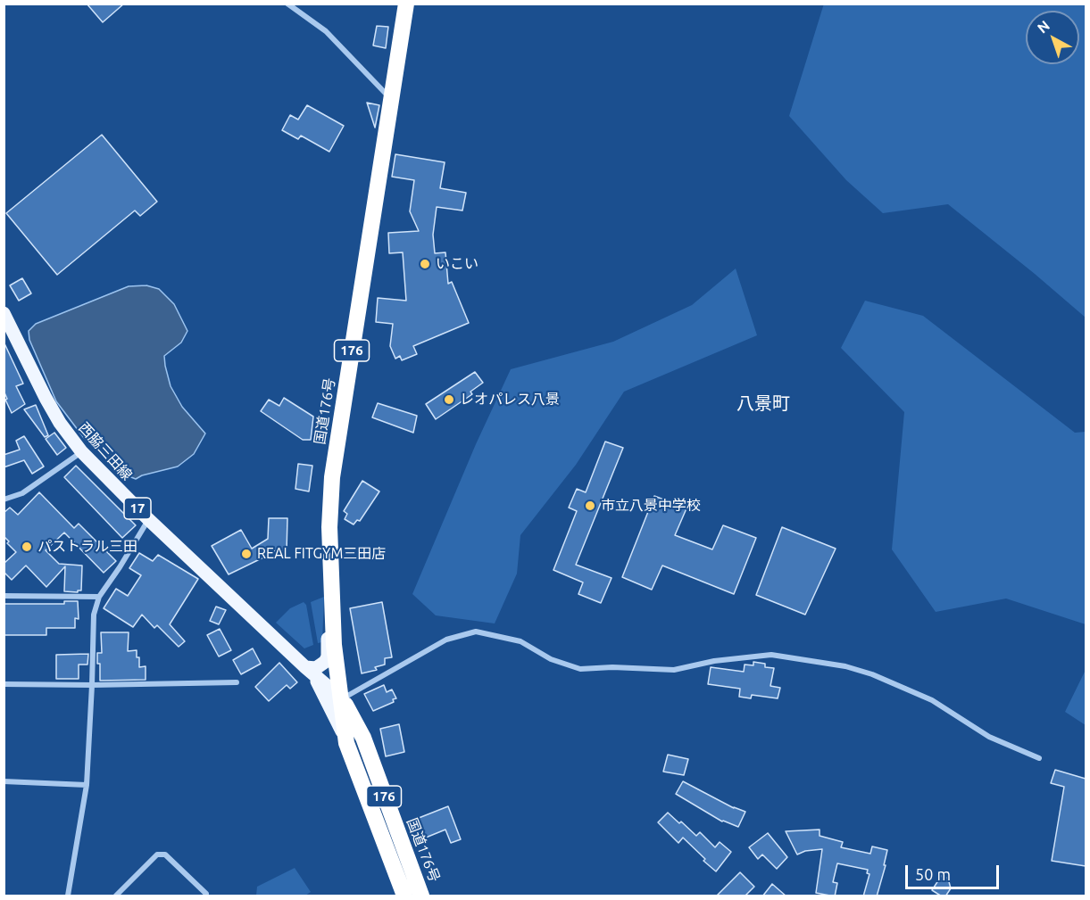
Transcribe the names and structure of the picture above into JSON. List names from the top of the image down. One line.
{"streets":{"highway":["176","国道176号"],"main road":["西脇三田線","17"]},"crossings":[["国道176号","西脇三田線"]],"districts":["八景町"],"places":["いこい","レオパレス八景","市立八景中学校","パストラル三田","REAL FITGYM三田店"],"scale_bar":"50 m","north":"top left"}
